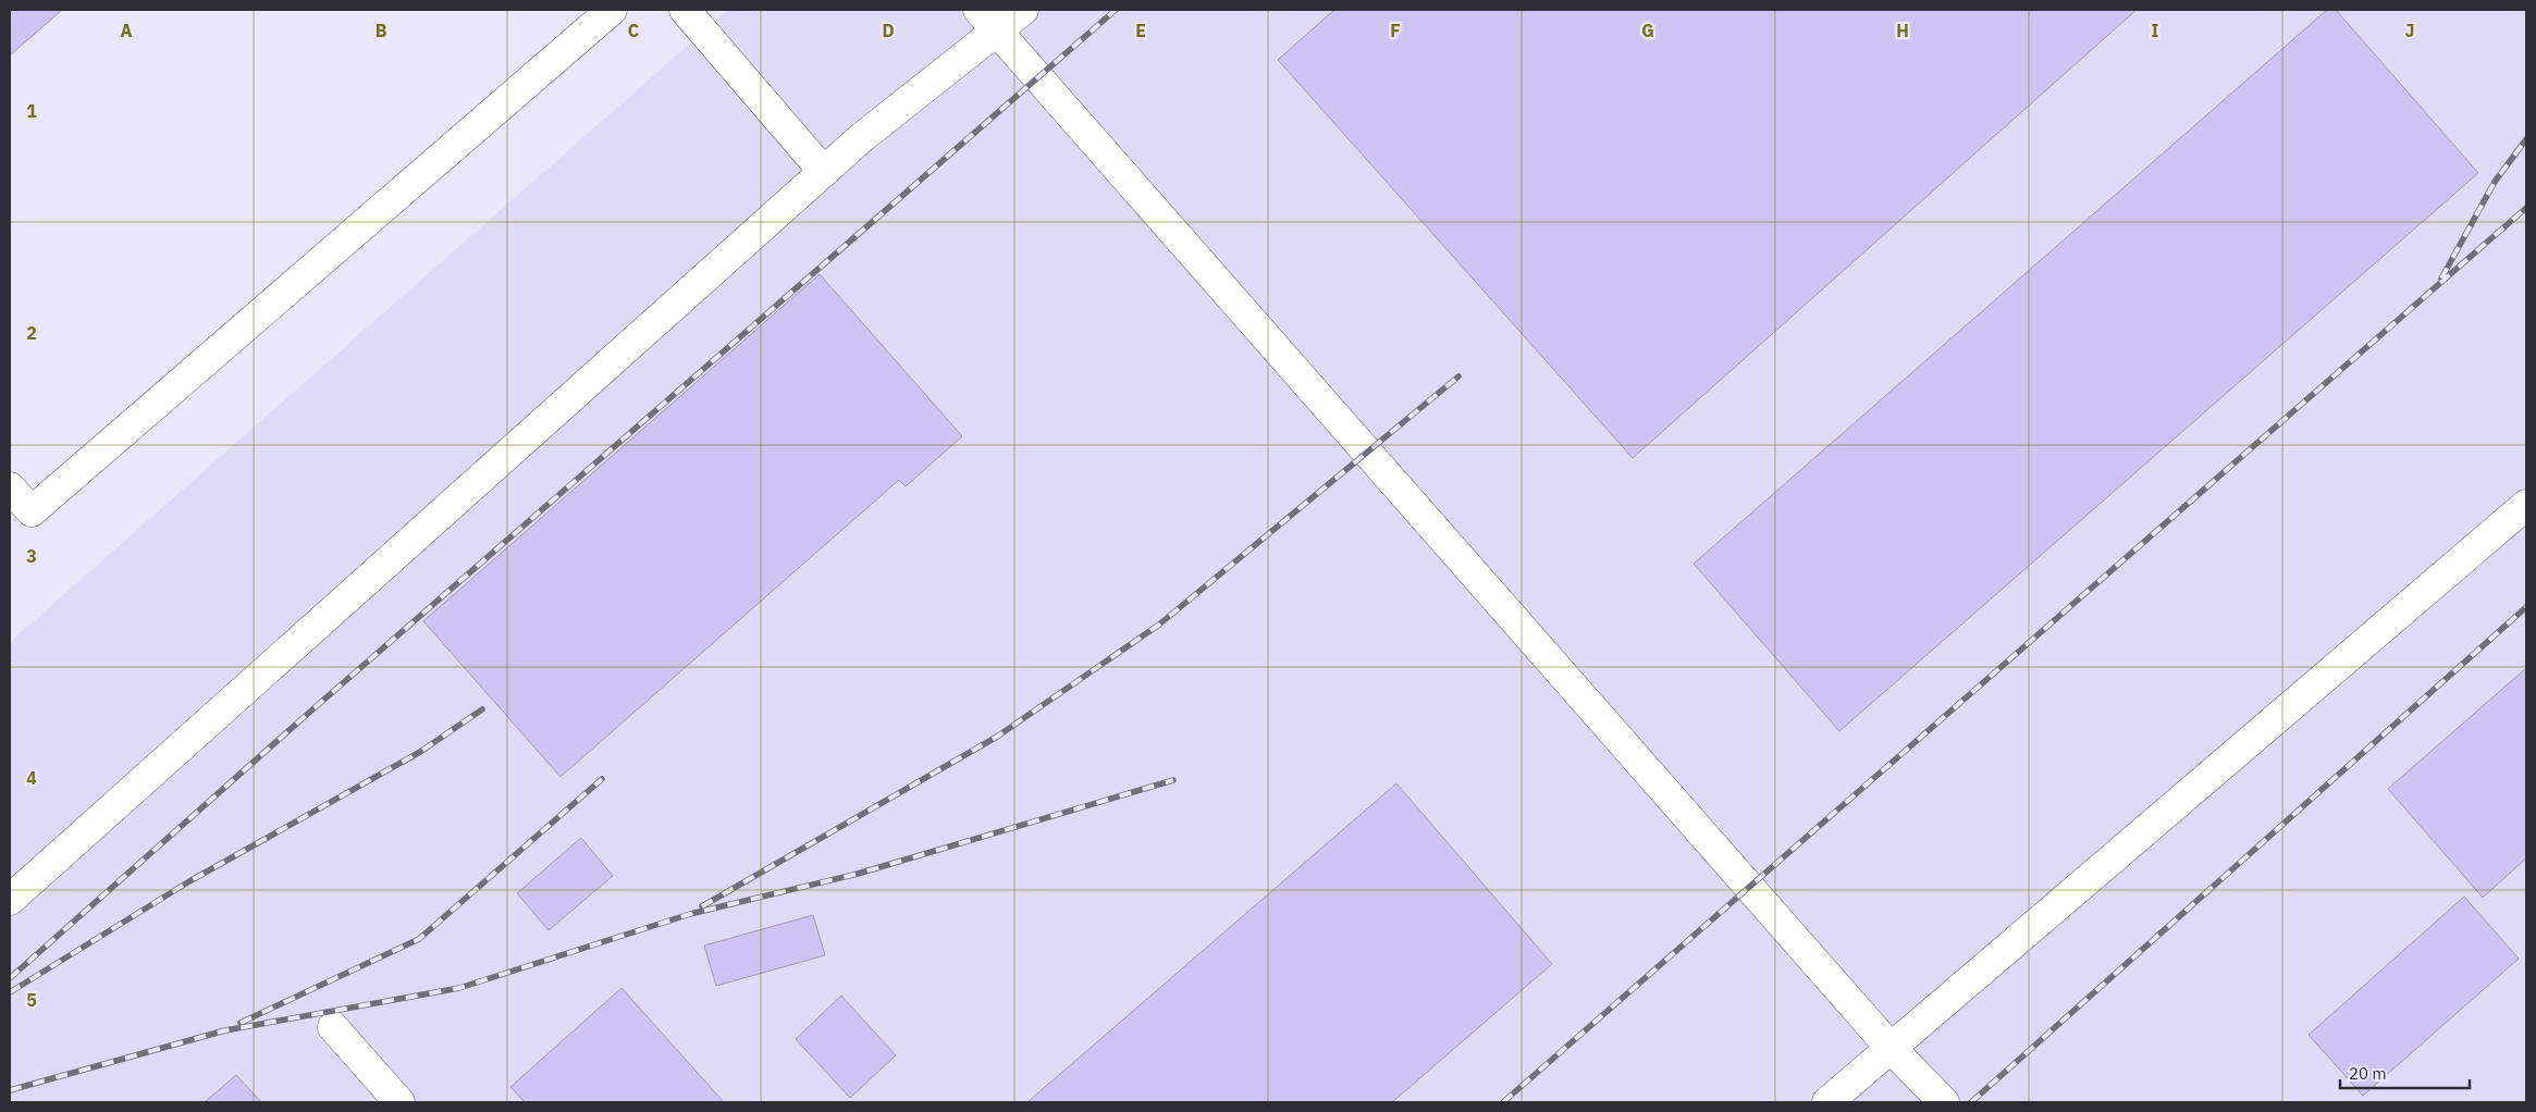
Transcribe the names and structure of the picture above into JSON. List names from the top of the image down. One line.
{"scale_bar":"20 m","grid":{"columns":["A","B","C","D","E","F","G","H","I","J"],"rows":["1","2","3","4","5"]}}
